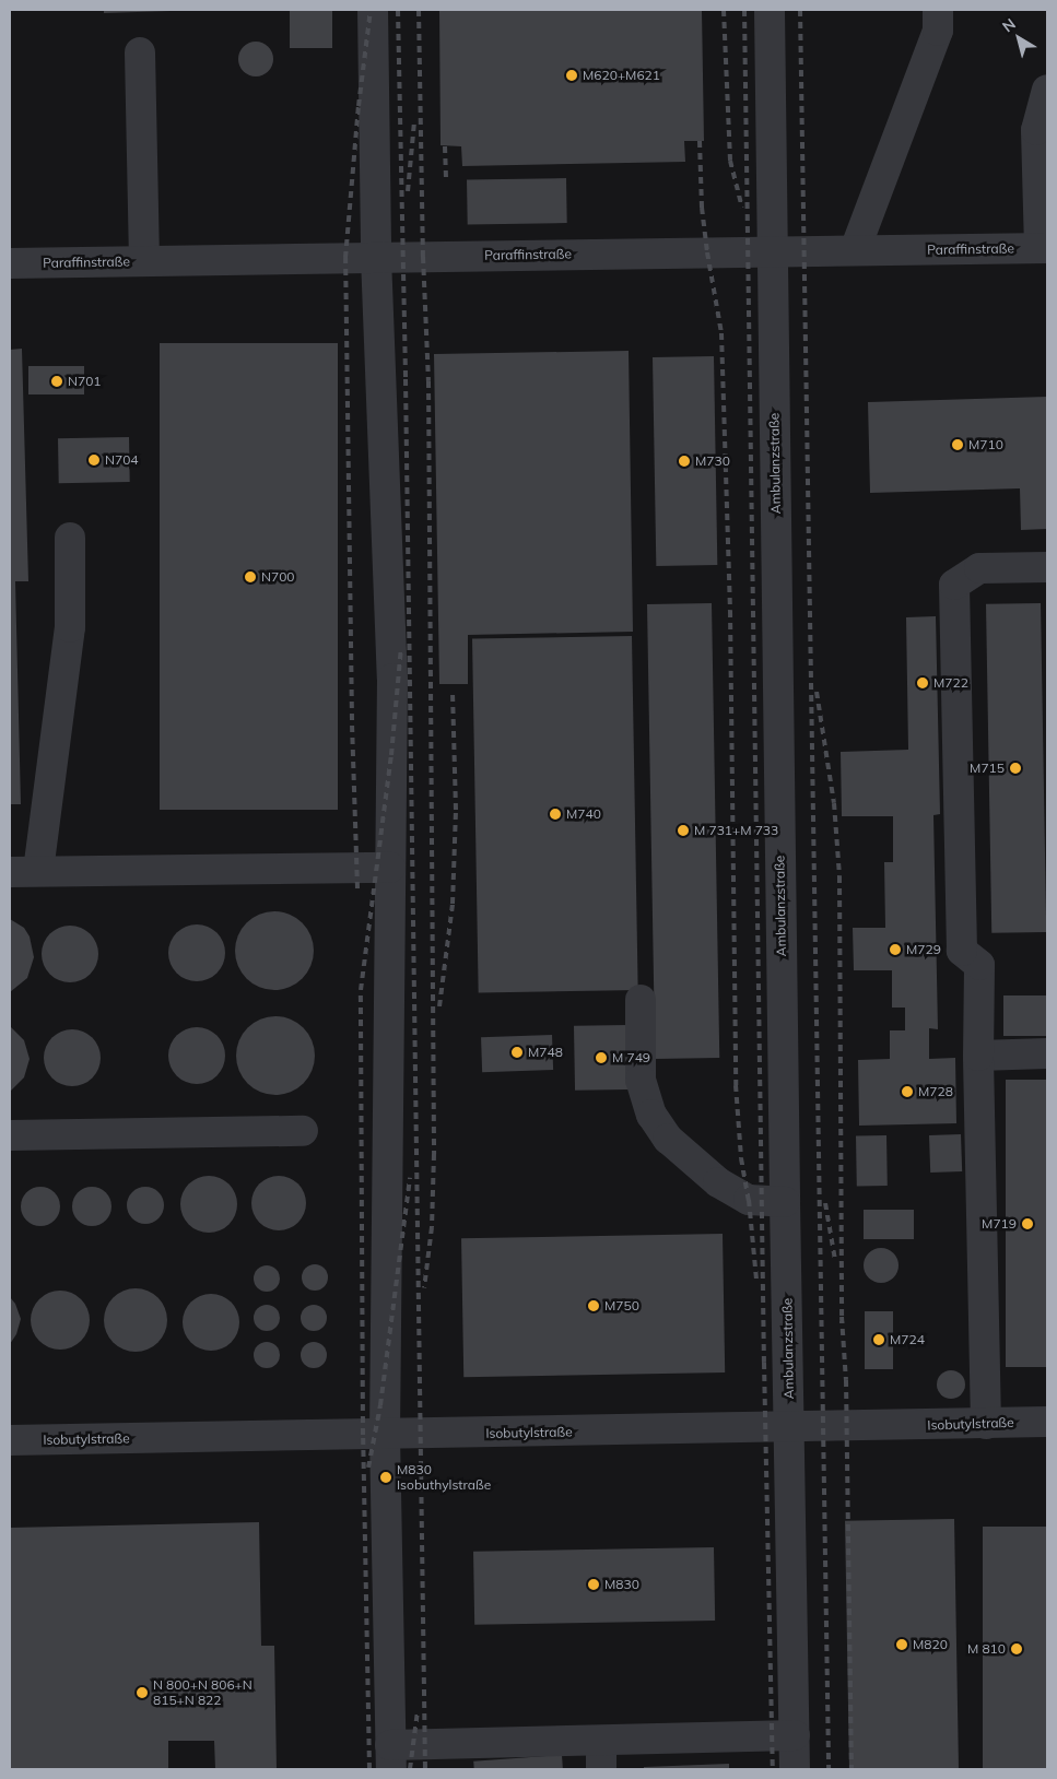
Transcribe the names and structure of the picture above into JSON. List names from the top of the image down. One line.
{"streets":{"street":["Paraffinstraße","Ambulanzstraße","Isobutylstraße"]},"crossings":[["Paraffinstraße","Ambulanzstraße"],["Ambulanzstraße","Isobutylstraße"]],"places":["M620+M621","N701","M710","N704","M730","N700","M722","M715","M740","M 731+M 733","M729","M748","M 749","M728","M719","M750","M724","M830 Isobuthylstraße","M830","M820","M 810","N 800+N 806+N 815+N 822"],"north":"top left"}
